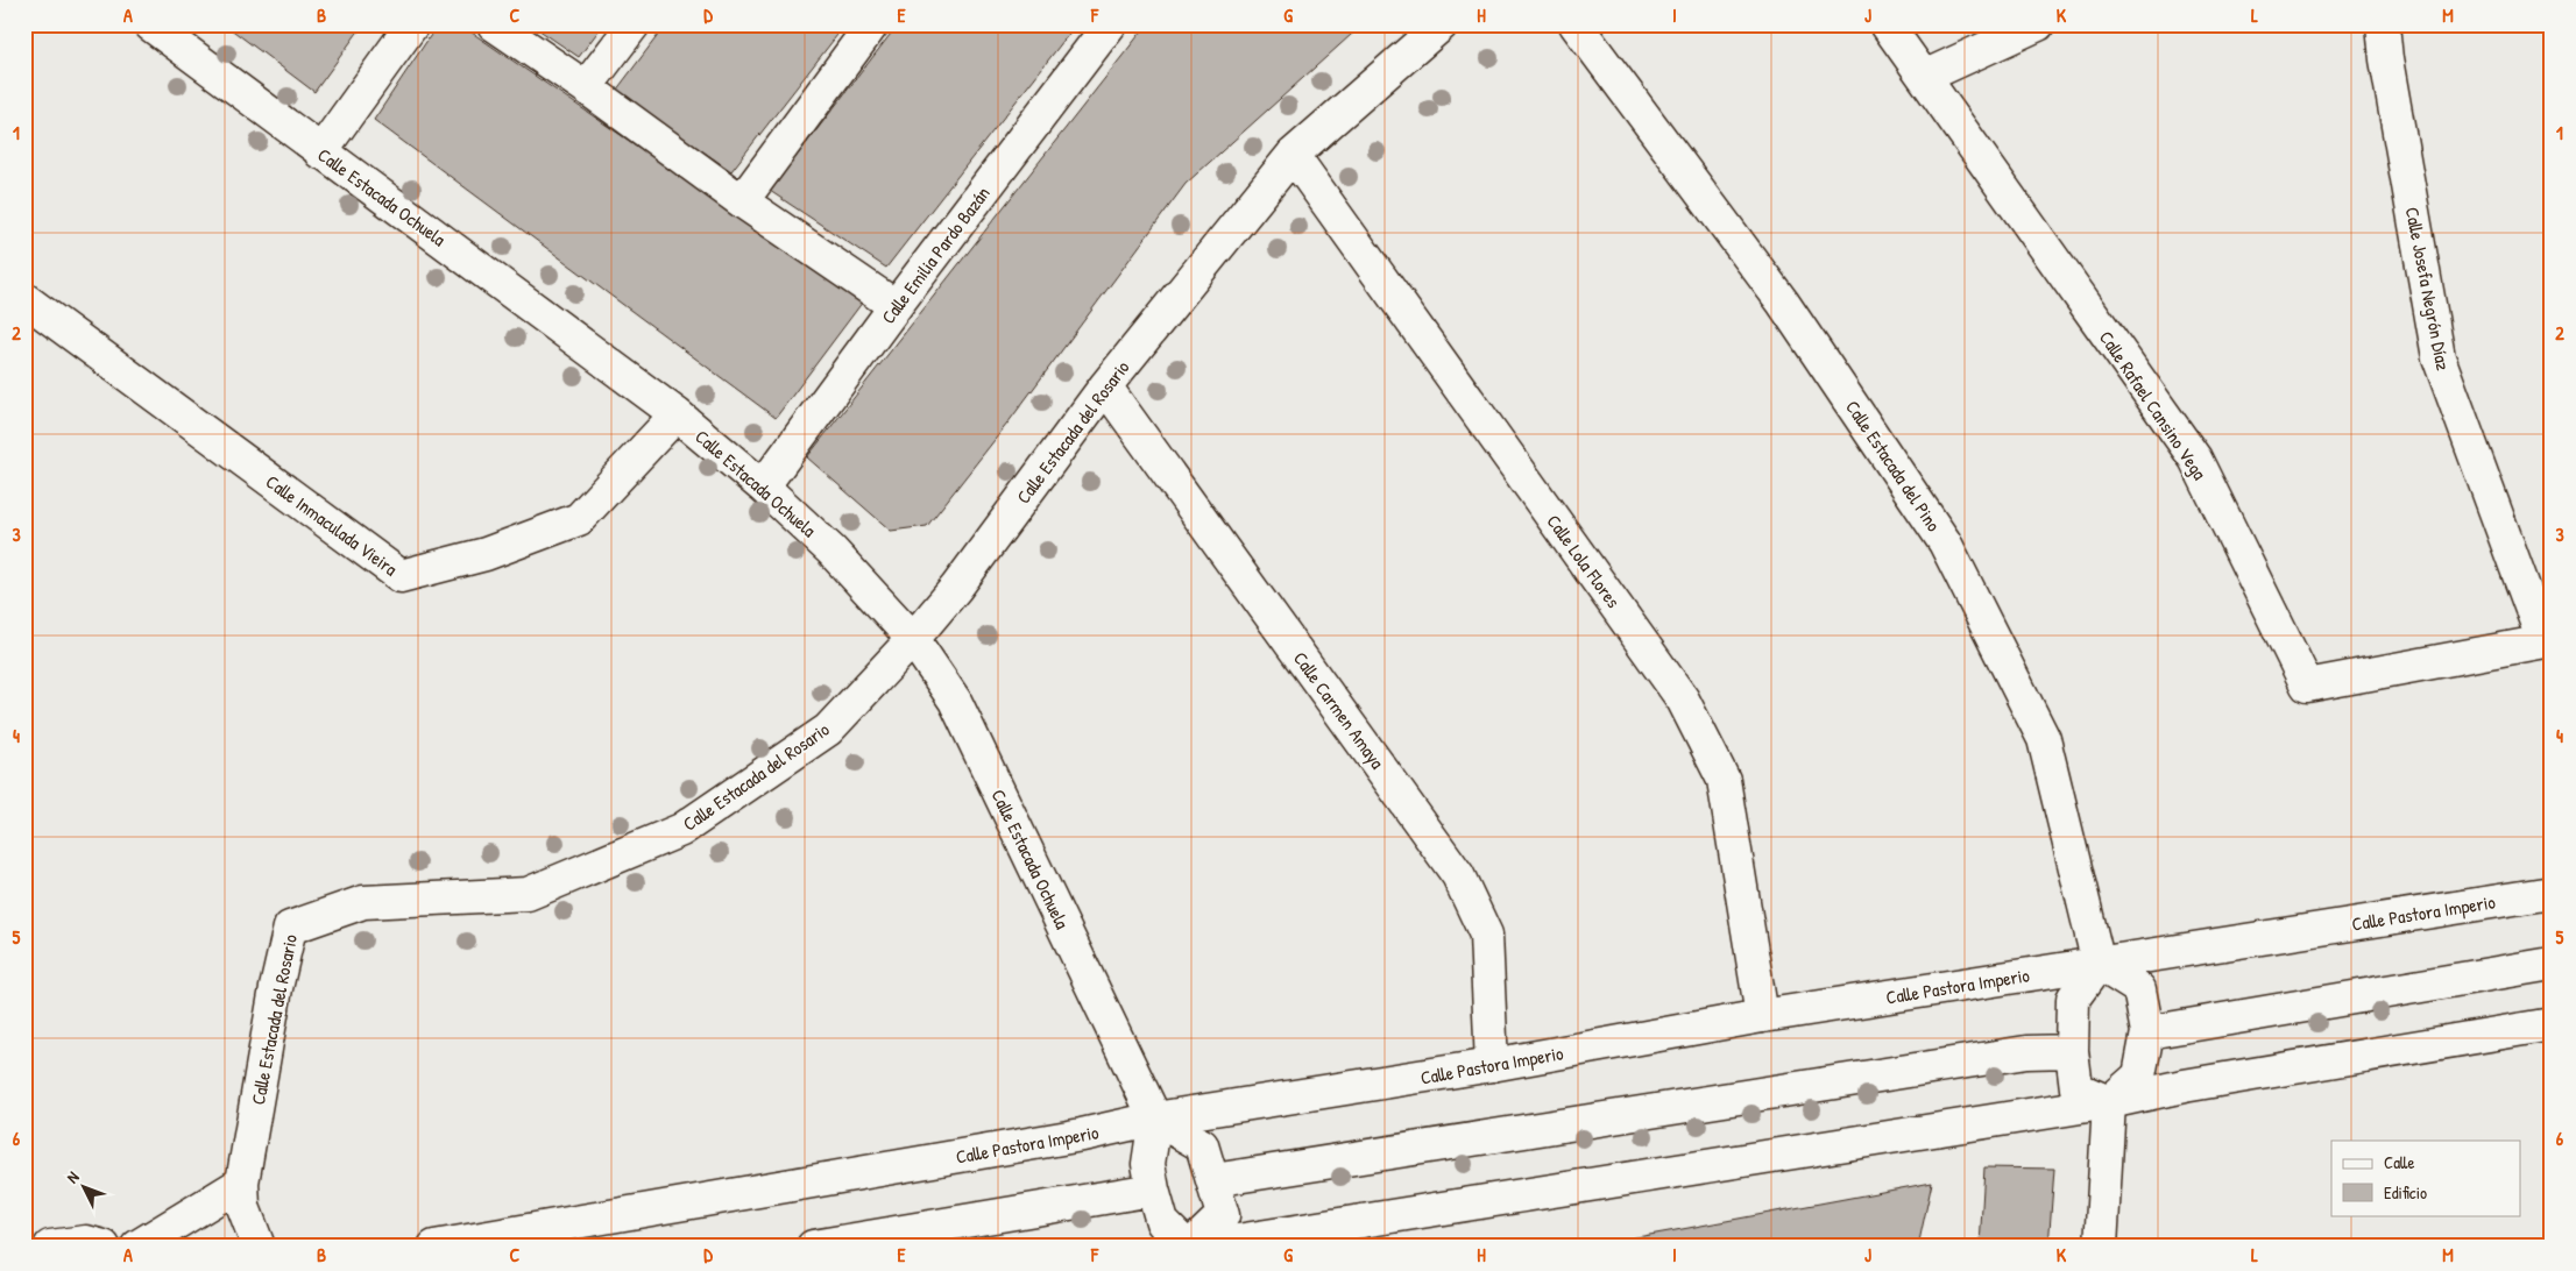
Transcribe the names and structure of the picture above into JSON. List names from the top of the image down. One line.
{"streets":{"street":["Calle Estacada Ochuela","Calle Emilia Pardo Bazán","Calle Josefa Negrón Díaz","Calle Rafael Cansino Vega","Calle Estacada del Rosario","Calle Estacada del Pino","Calle Inmaculada Vieira","Calle Lola Flores","Calle Carmen Amaya","Calle Pastora Imperio"]},"crossings":[["Calle Estacada Ochuela","Calle Emilia Pardo Bazán"],["Calle Estacada Ochuela","Calle Estacada del Rosario"],["Calle Estacada Ochuela","Calle Inmaculada Vieira"],["Calle Estacada Ochuela","Calle Pastora Imperio"],["Calle Josefa Negrón Díaz","Calle Rafael Cansino Vega"],["Calle Estacada del Rosario","Calle Lola Flores"],["Calle Estacada del Rosario","Calle Carmen Amaya"],["Calle Estacada del Pino","Calle Pastora Imperio"],["Calle Lola Flores","Calle Pastora Imperio"],["Calle Carmen Amaya","Calle Pastora Imperio"]],"legend":["Calle","Edificio"],"north":"top left","grid":{"columns":["A","B","C","D","E","F","G","H","I","J","K","L","M"],"rows":["1","2","3","4","5","6"]}}
